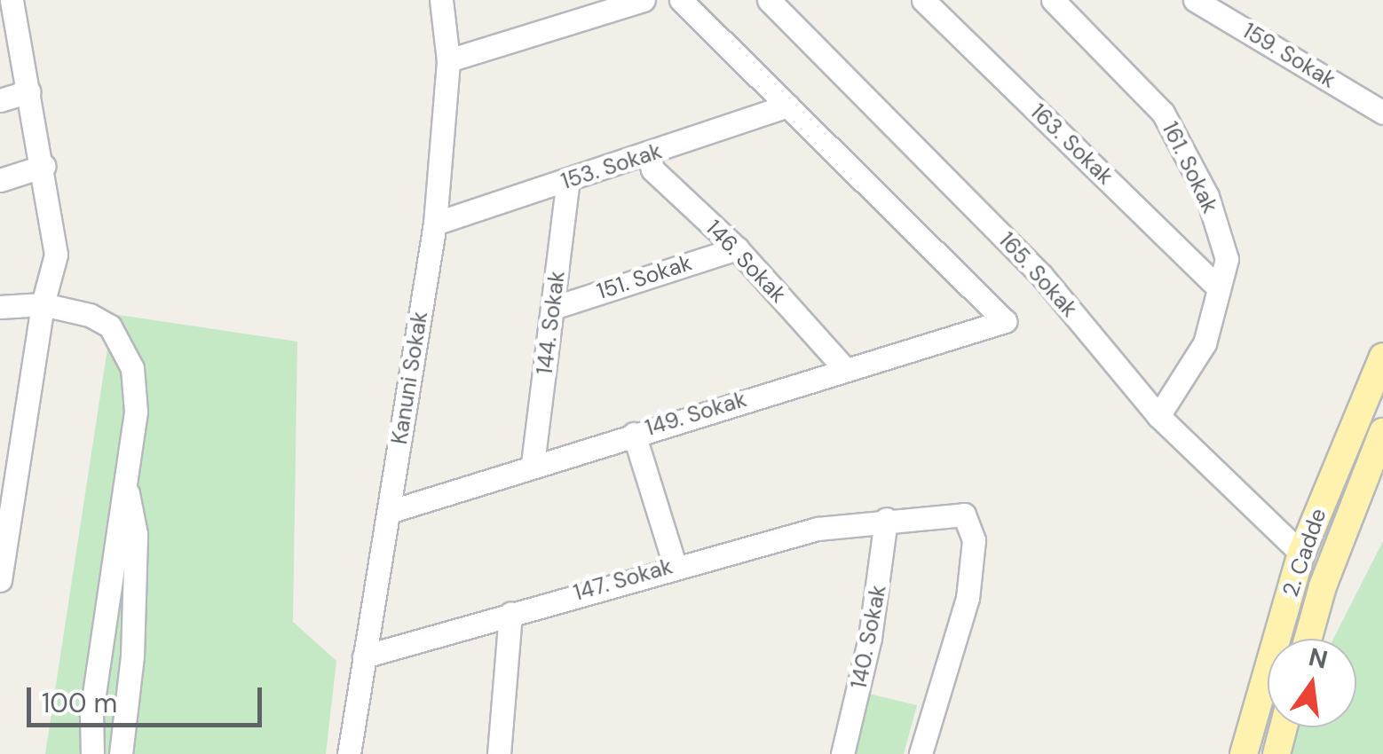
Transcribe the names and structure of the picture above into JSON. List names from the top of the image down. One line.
{"streets":{"main road":["2. Cadde"],"street":["159. Sokak","163. Sokak","153. Sokak","161. Sokak","146. Sokak","165. Sokak","151. Sokak","144. Sokak","Kanuni Sokak","149. Sokak","147. Sokak","140. Sokak"]},"crossings":[["163. Sokak","161. Sokak"],["153. Sokak","146. Sokak"],["153. Sokak","144. Sokak"],["153. Sokak","Kanuni Sokak"],["153. Sokak","149. Sokak"],["161. Sokak","165. Sokak"],["146. Sokak","151. Sokak"],["146. Sokak","149. Sokak"],["165. Sokak","2. Cadde"],["151. Sokak","144. Sokak"],["144. Sokak","149. Sokak"],["Kanuni Sokak","149. Sokak"],["Kanuni Sokak","147. Sokak"],["147. Sokak","140. Sokak"]],"scale_bar":"100 m","north":"top"}
